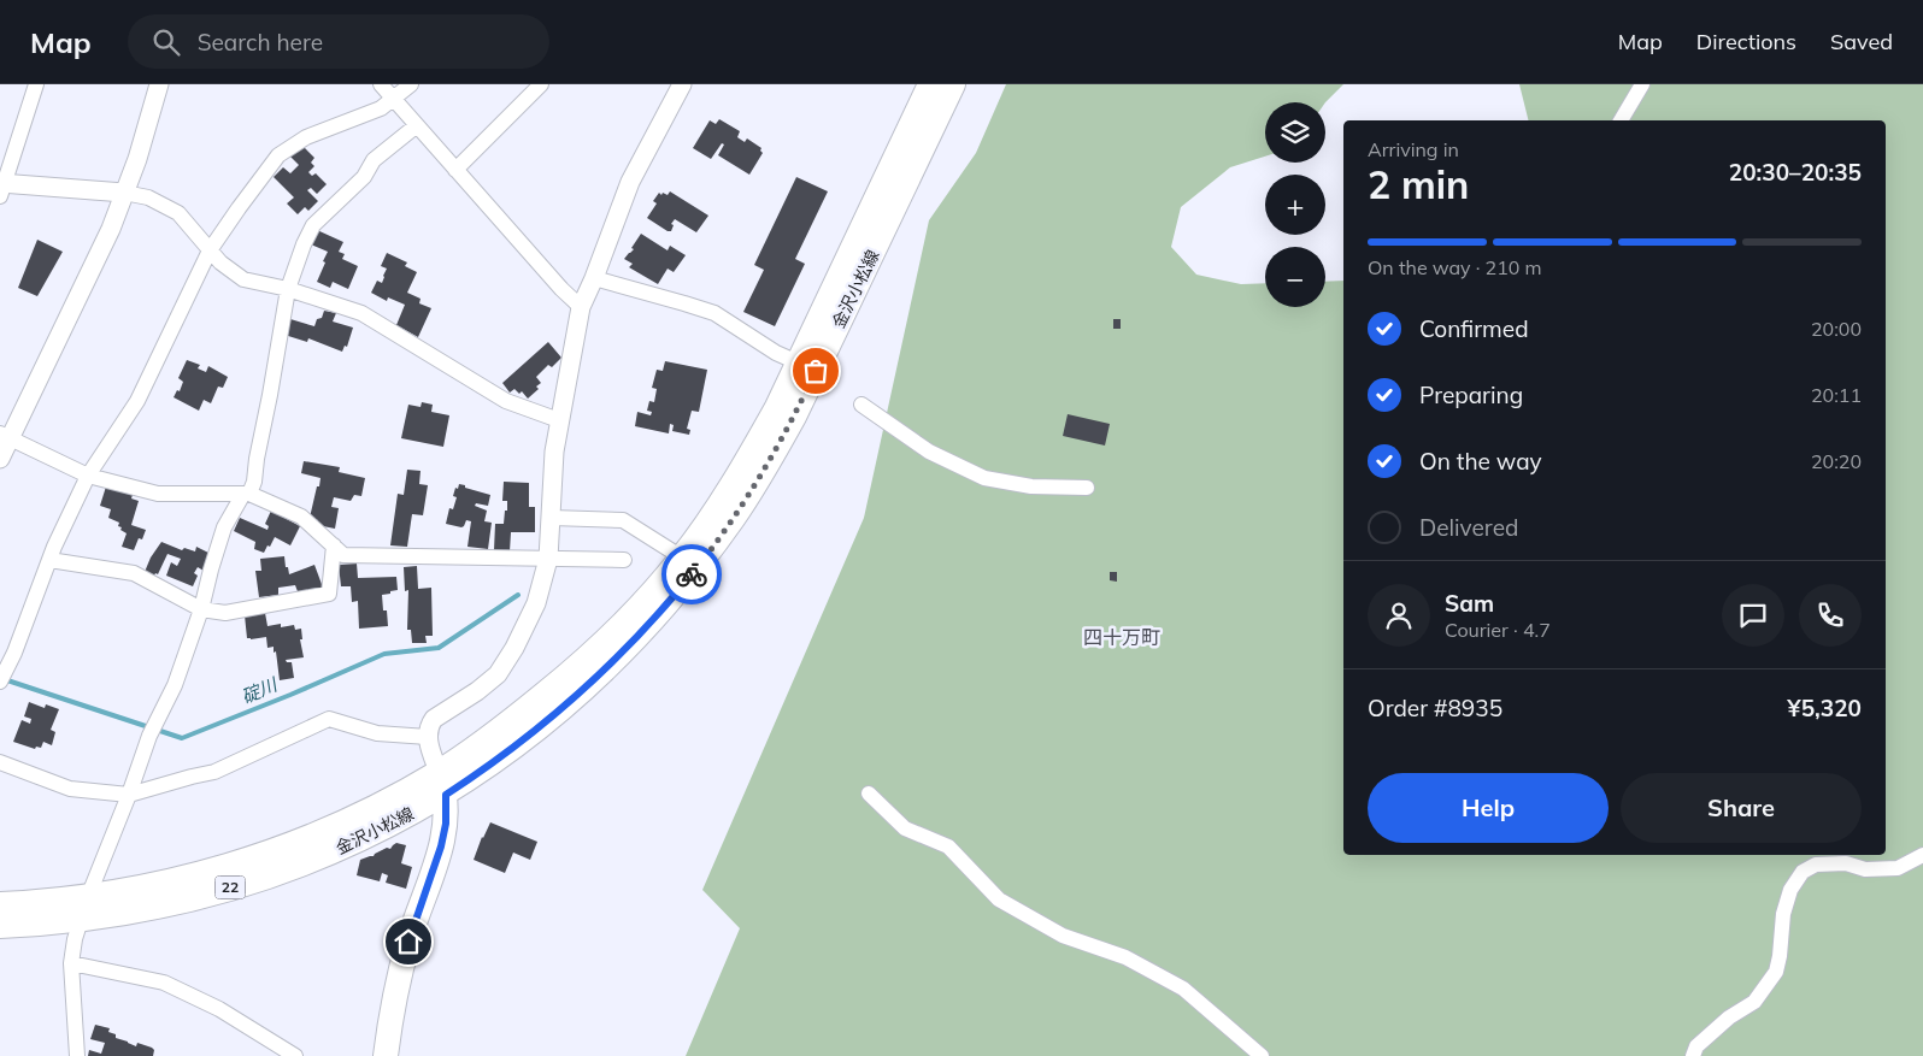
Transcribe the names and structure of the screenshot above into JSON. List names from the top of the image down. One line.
{"streets":{"main road":["金沢小松線","22"]},"districts":["四十万町"],"water":["碇川"],"page":{"header":"Map","search":"Search here","nav":["Map","Directions","Saved"],"map_buttons":["+","−"],"heading":["2 min","Arriving in","20:30–20:35"],"panel":["Sam","Courier · 4.7","Order #8935","¥5,320"],"bar":"On the way · 210 m","list":[["Confirmed","20:00"],["Preparing","20:11"],["On the way","20:20"],"Delivered"],"buttons":["Help","Share"]}}
